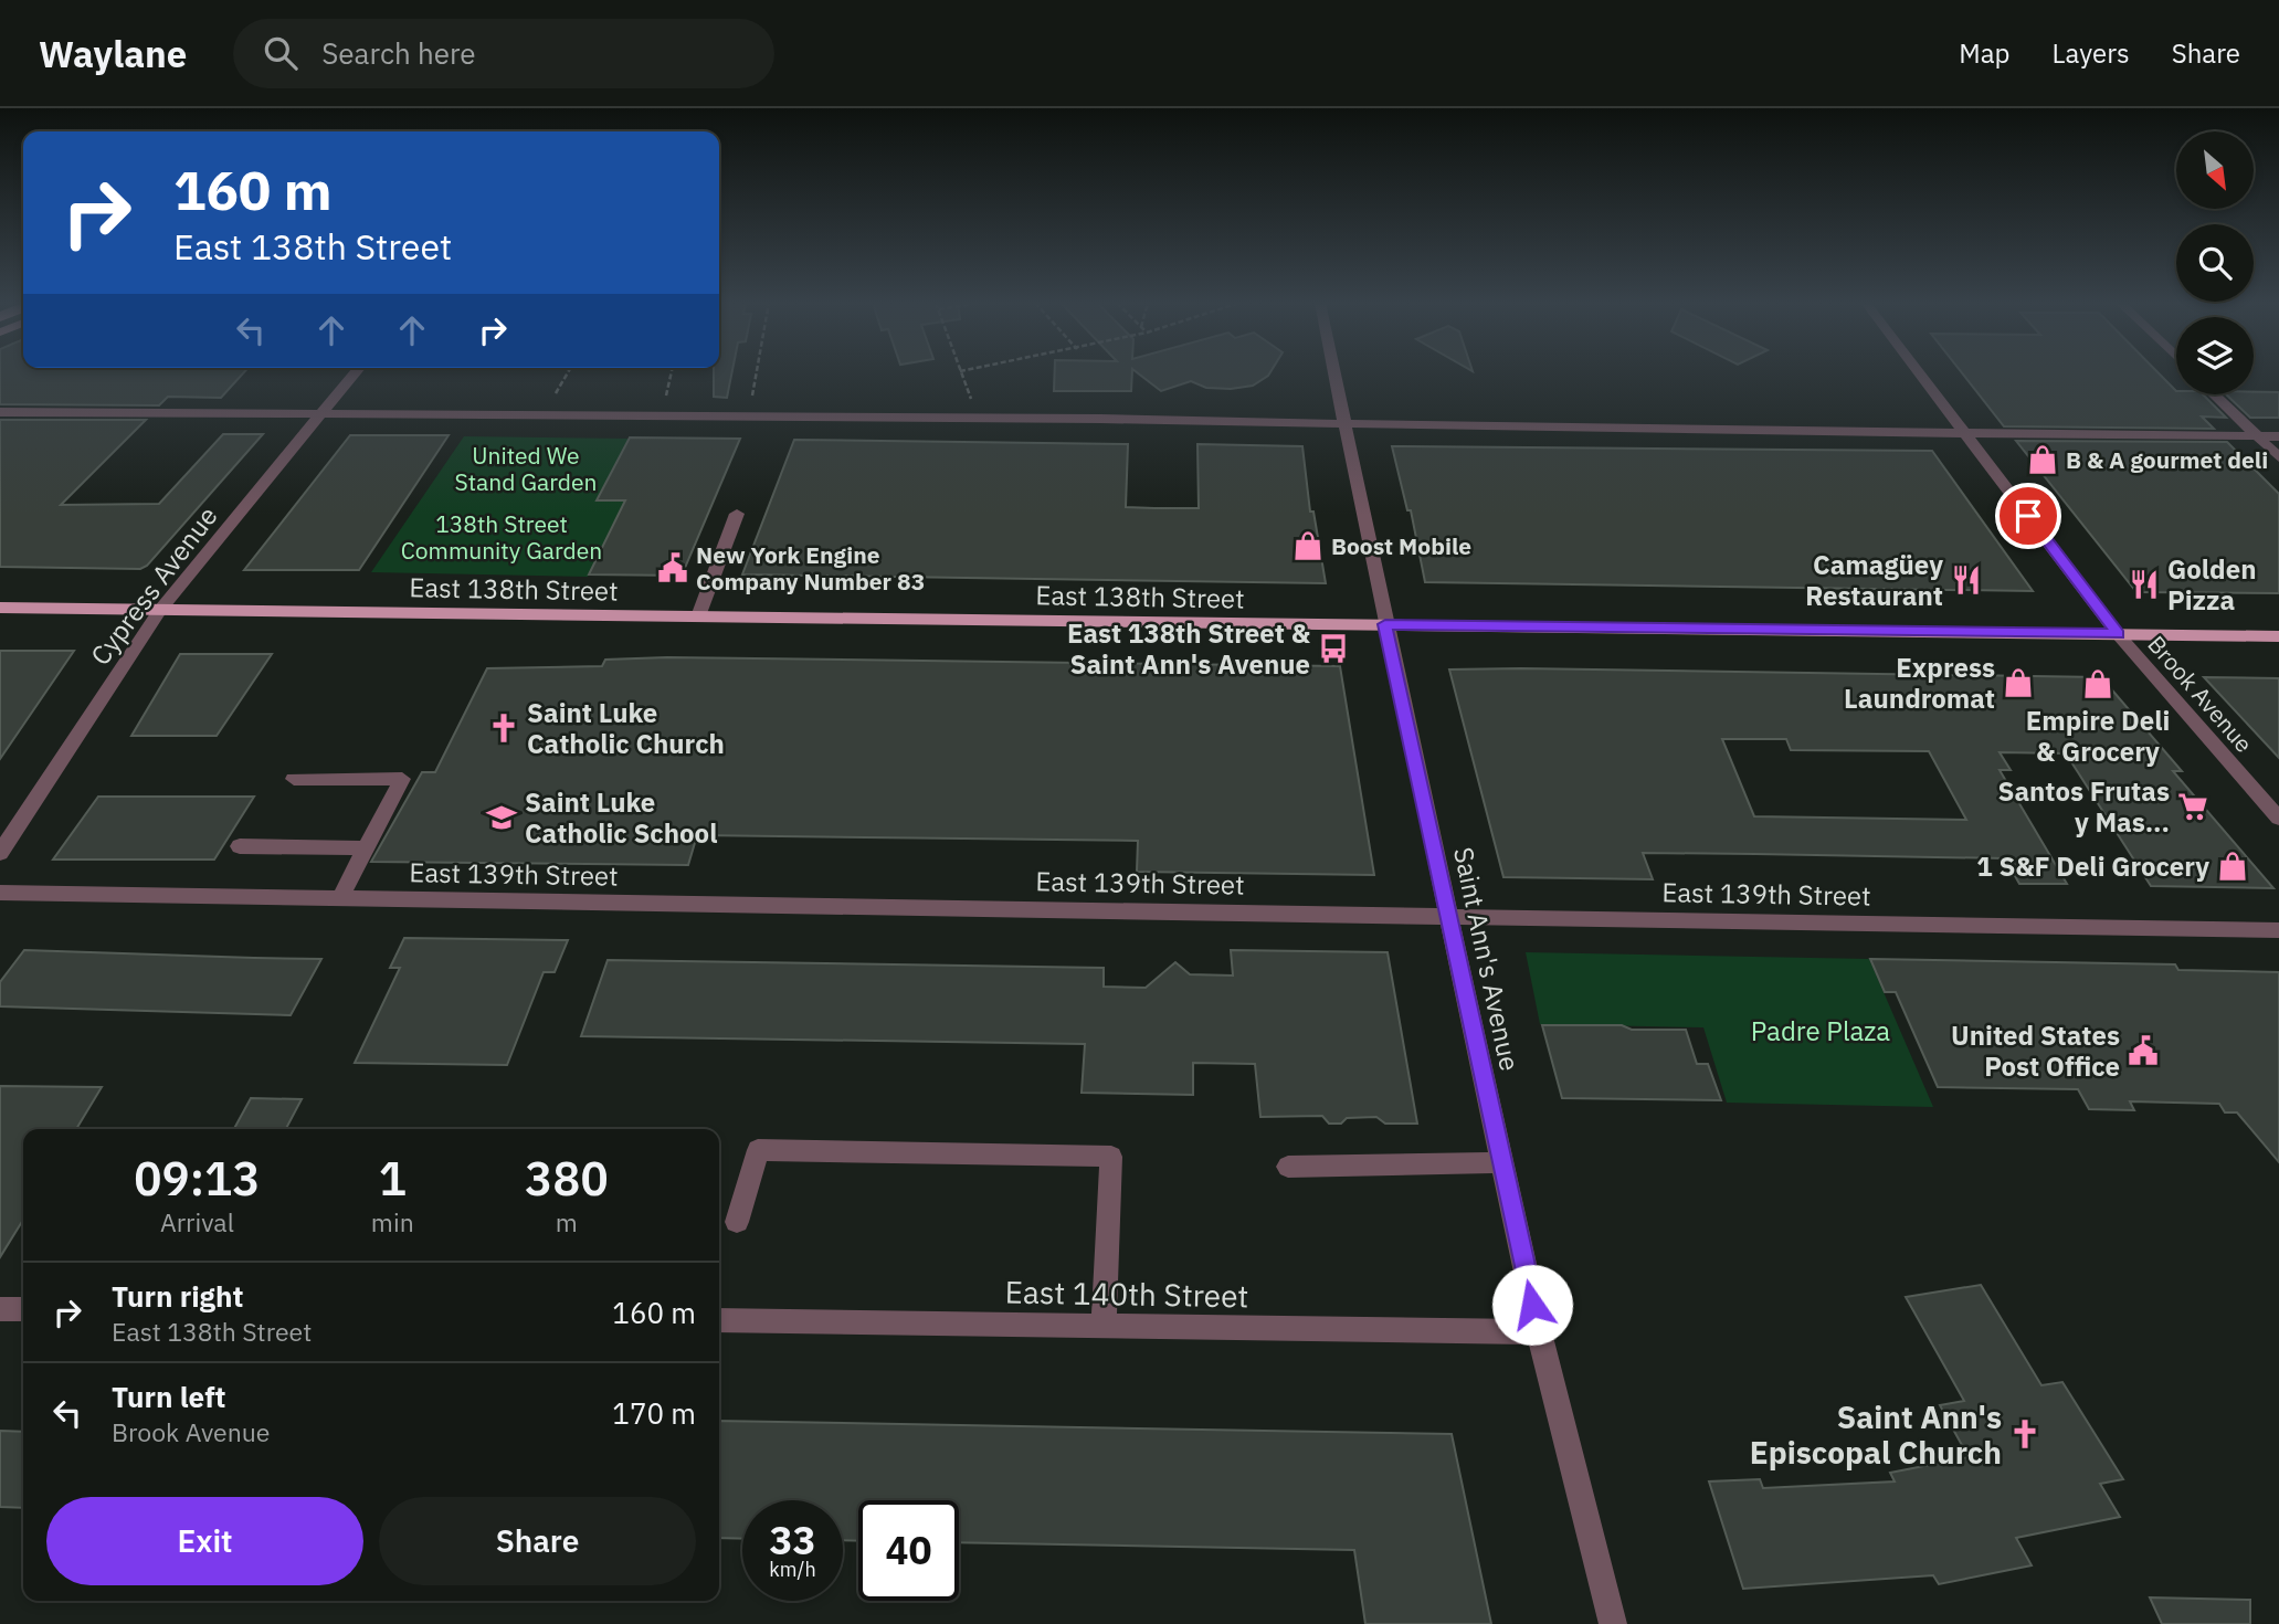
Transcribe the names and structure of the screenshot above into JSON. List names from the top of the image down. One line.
{"streets":{"main road":["East 138th Street"],"street":["Cypress Avenue","Brook Avenue","East 139th Street","Saint Ann's Avenue","East 140th Street"]},"crossings":[["Cypress Avenue","East 138th Street"],["East 138th Street","Brook Avenue"],["East 138th Street","Saint Ann's Avenue"],["East 139th Street","Saint Ann's Avenue"],["Saint Ann's Avenue","East 140th Street"]],"parks":["United We Stand Garden","138th Street Community Garden","Padre Plaza"],"places":{"shop":["B & A gourmet deli","Boost Mobile","Express Laundromat","Empire Deli & Grocery","1 S&F Deli Grocery"],"public building":["New York Engine Company Number 83","United States Post Office"],"restaurant":["Camagüey Restaurant","Golden Pizza"],"bus stop":["East 138th Street & Saint Ann's Avenue"],"church":["Saint Luke Catholic Church","Saint Ann's Episcopal Church"],"supermarket":["Santos Frutas y Mas..."],"school or university":["Saint Luke Catholic School"]},"north":"bottom right","page":{"header":"Waylane","search":"Search here","nav":["Map","Layers","Share"],"turn":["160 m","East 138th Street"],"eta":["09:13","Arrival","1","min","380","m"],"list":[{"name":"Turn right","note":"East 138th Street","value":"160 m"},{"name":"Turn left","note":"Brook Avenue","value":"170 m"}],"buttons":["Exit","Share"],"speed":"33 km/h","limit":"40"}}
